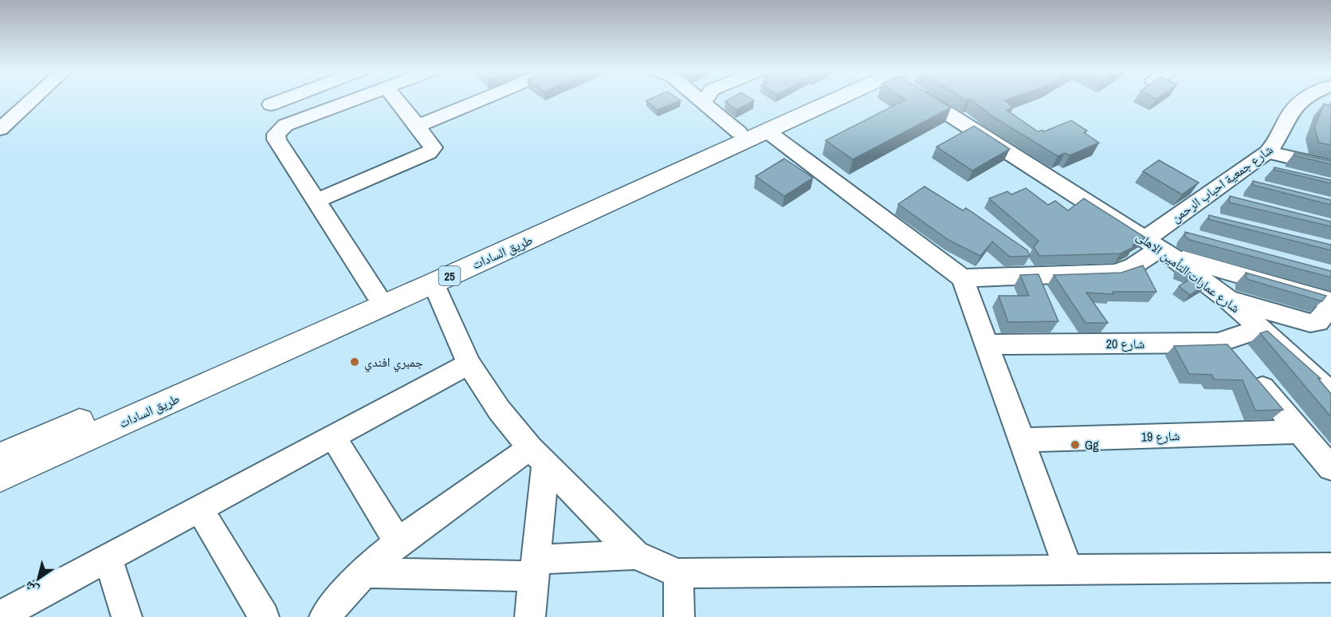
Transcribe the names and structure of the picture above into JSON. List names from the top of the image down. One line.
{"streets":{"main road":["طريق السادات","25"],"street":["شارع جمعية احباب الرحمن","شارع عمارات التأمين الاهلى","شارع 20","شارع 19"]},"crossings":[["شارع جمعية احباب الرحمن","شارع عمارات التأمين الاهلى"],["شارع عمارات التأمين الاهلى","شارع 20"]],"places":["جمبري افندي","Gg"],"north":"bottom left"}
